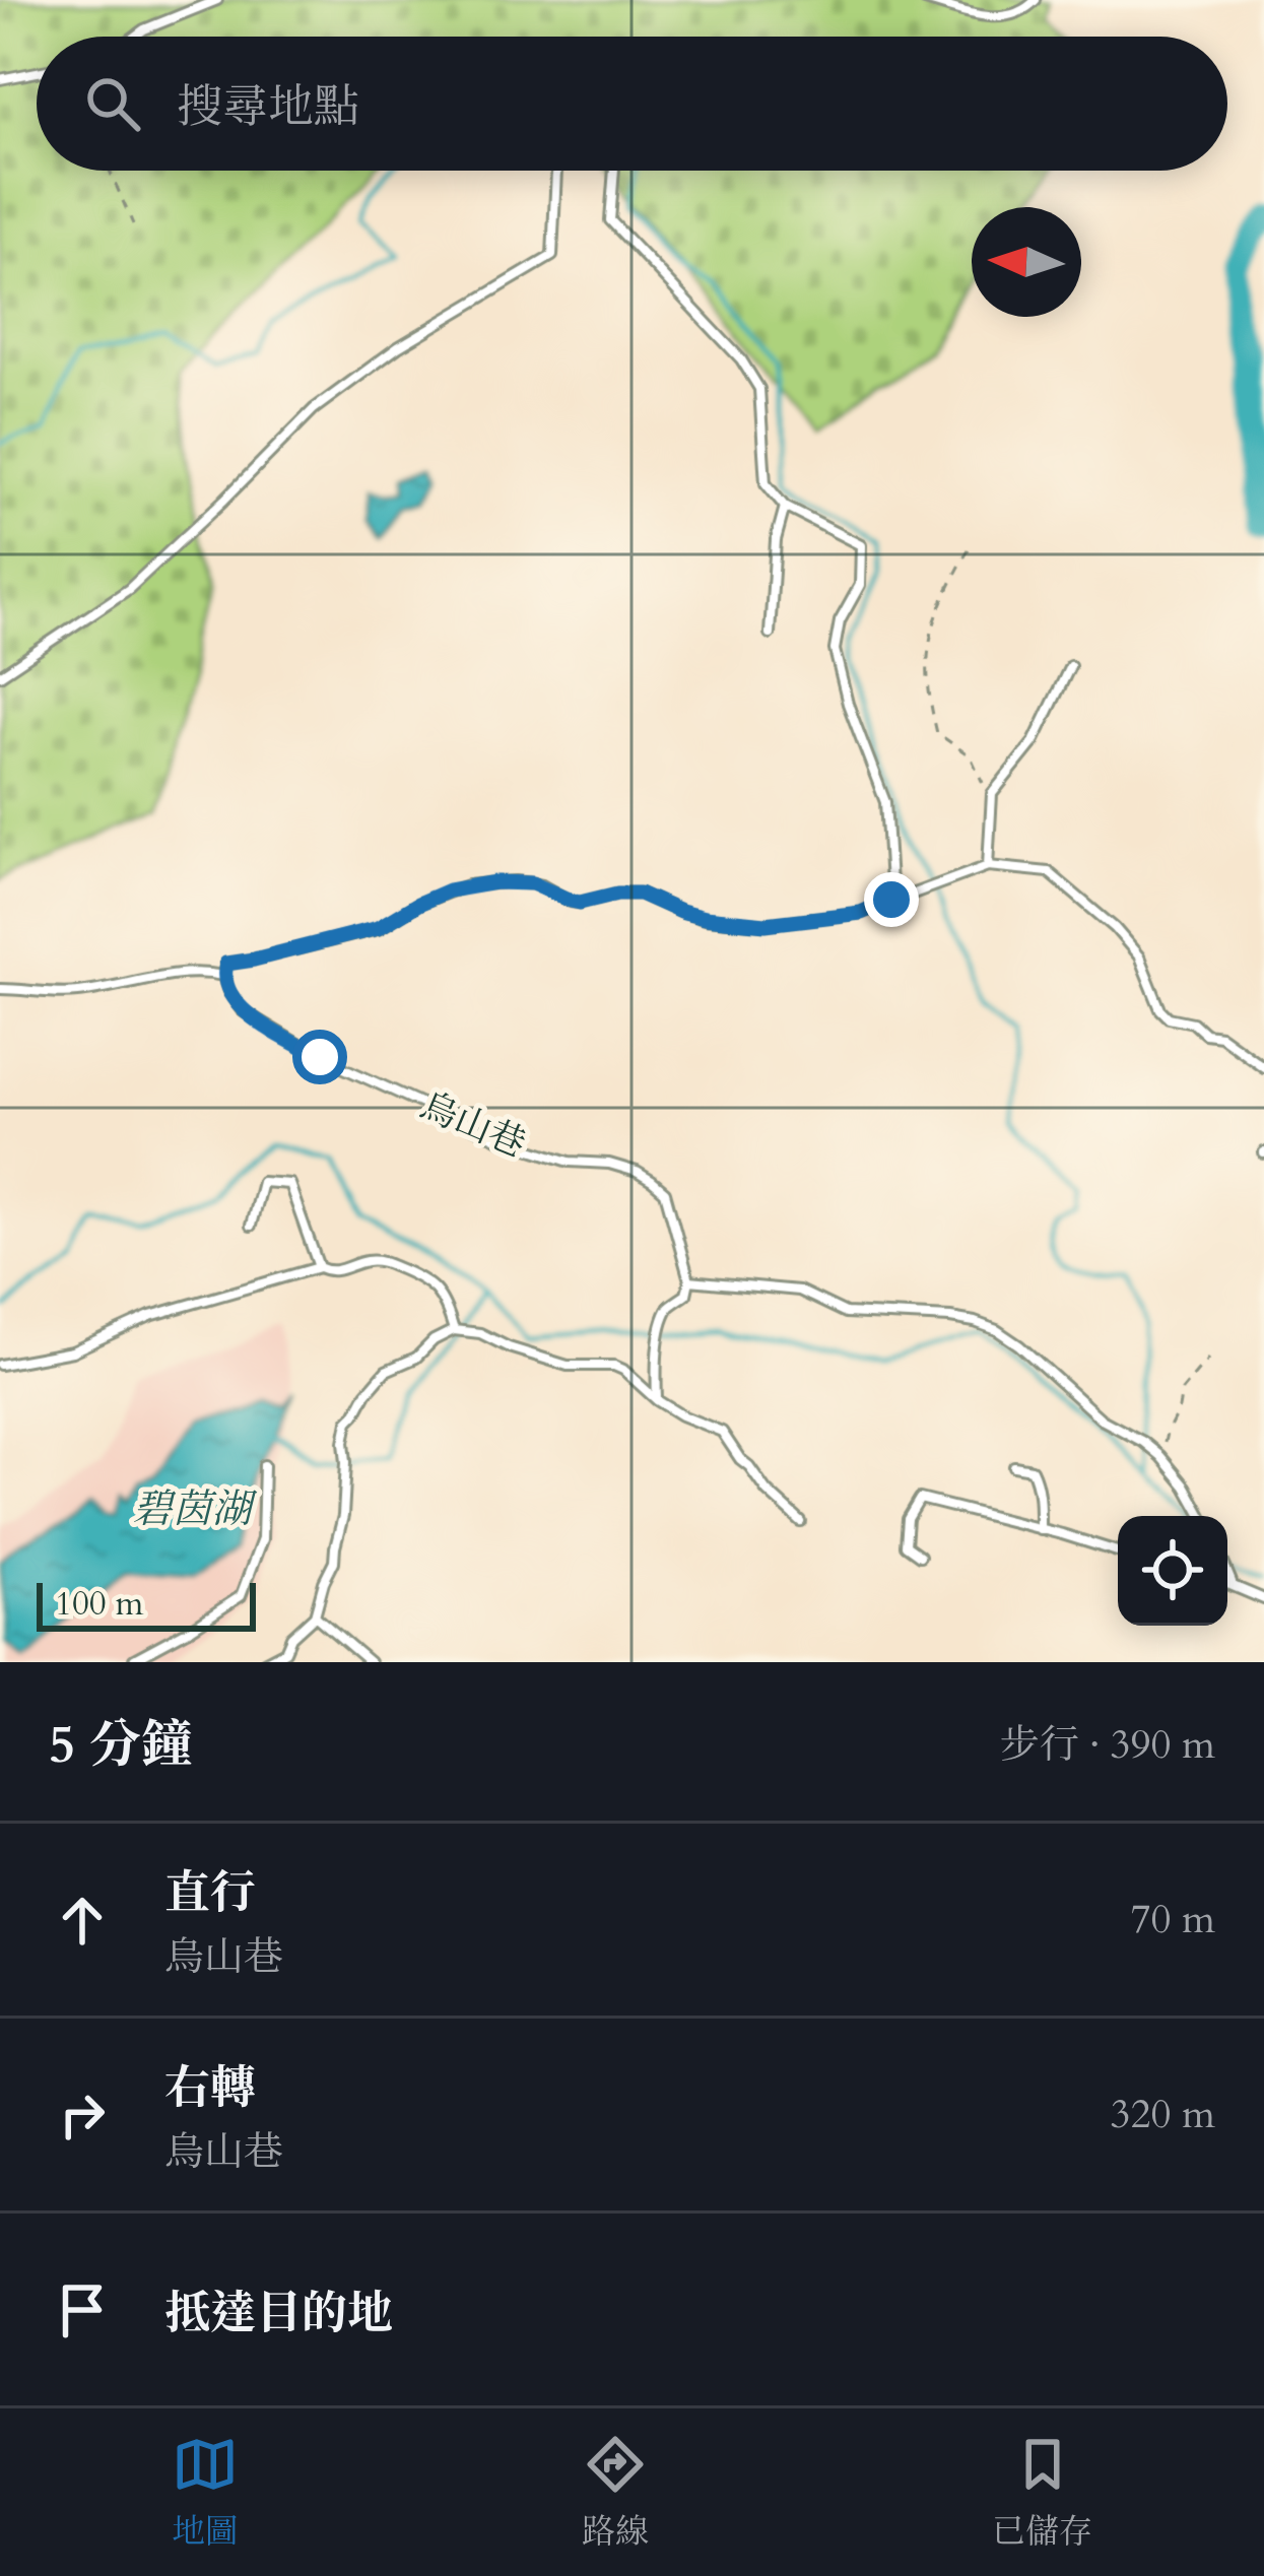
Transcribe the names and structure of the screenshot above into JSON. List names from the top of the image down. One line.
{"streets":{"lane":["烏山巷"]},"water":["碧茵湖"],"scale_bar":"100 m","north":"left","page":{"search":"搜尋地點","scale":"100 m","heading":["5 分鐘","步行 · 390 m"],"list":[["直行","烏山巷","70 m"],["右轉","烏山巷","320 m"],"抵達目的地"],"nav":["地圖","路線","已儲存"]}}
